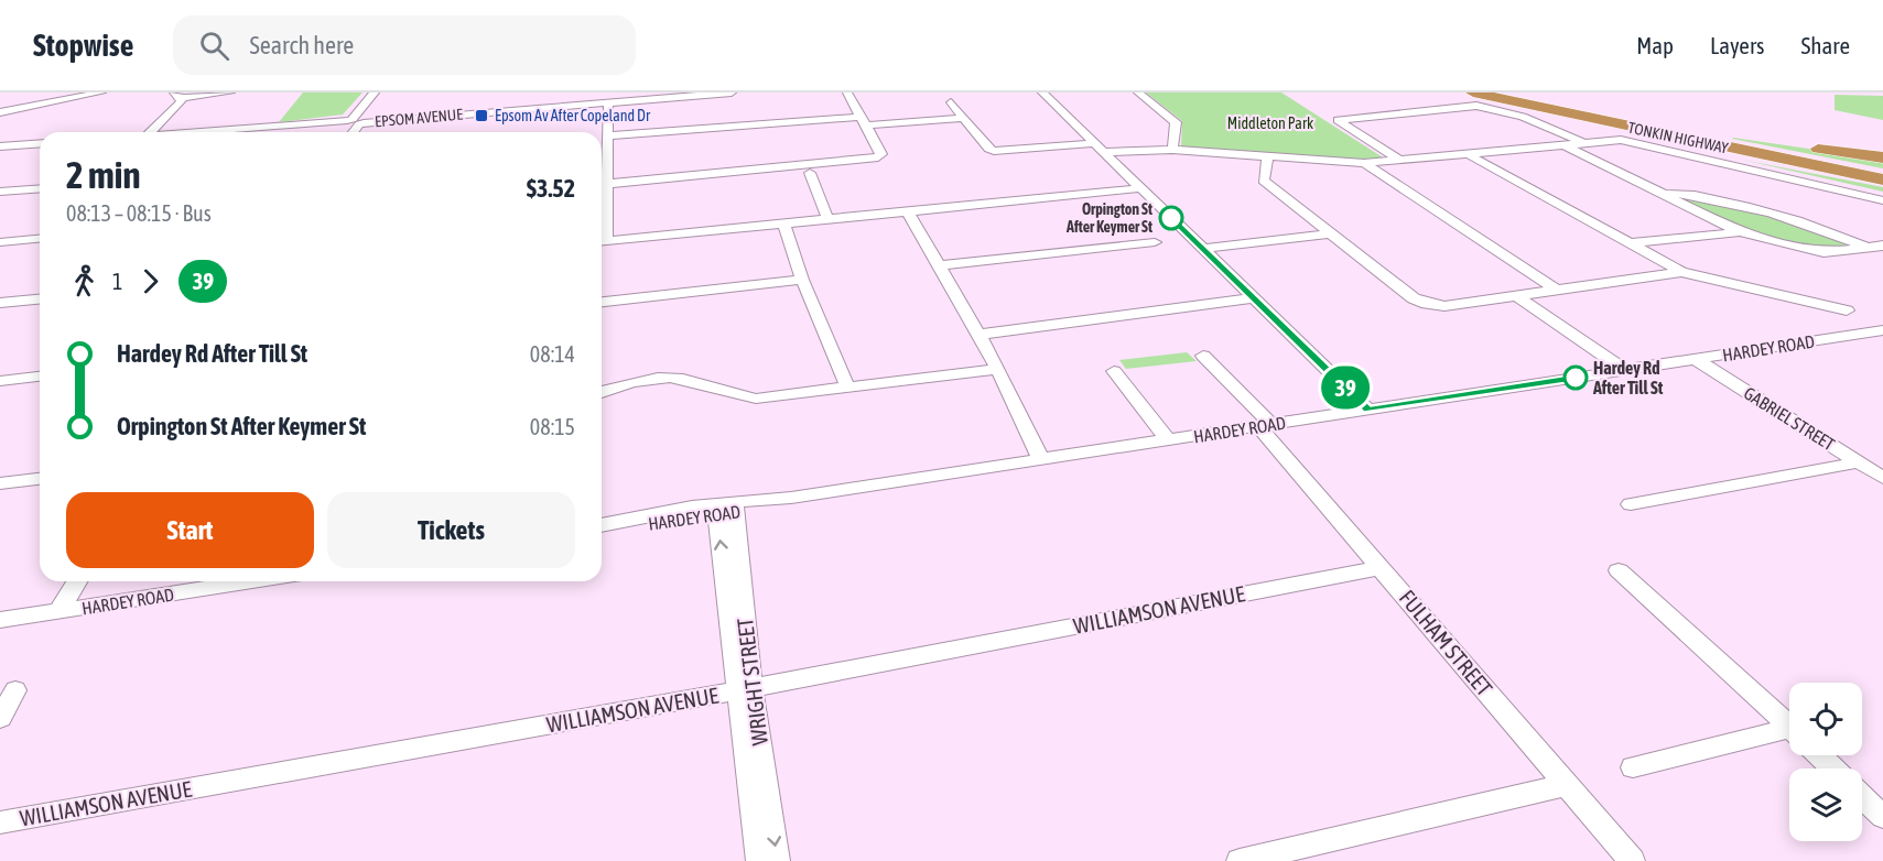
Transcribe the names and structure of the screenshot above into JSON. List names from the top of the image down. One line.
{"streets":{"highway":["TONKIN HIGHWAY"],"street":["EPSOM AVENUE","HARDEY ROAD","GABRIEL STREET","WILLIAMSON AVENUE","FULHAM STREET","WRIGHT STREET"]},"crossings":[["HARDEY ROAD","GABRIEL STREET"],["HARDEY ROAD","FULHAM STREET"],["HARDEY ROAD","WRIGHT STREET"],["WILLIAMSON AVENUE","FULHAM STREET"],["WILLIAMSON AVENUE","WRIGHT STREET"]],"parks":["Middleton Park"],"places":{"transit":["Epsom Av After Copeland Dr"],"other":["Orpington St After Keymer St","Hardey Rd After Till St"]},"lines":["bus line 39"],"page":{"header":"Stopwise","search":"Search here","nav":["Map","Layers","Share"],"on_map":"39","heading":["2 min","08:13 – 08:15 · Bus","$3.52"],"legs":["1","39"],"list":[{"name":"Hardey Rd After Till St","value":"08:14"},{"name":"Orpington St After Keymer St","value":"08:15"}],"buttons":["Start","Tickets"]}}
